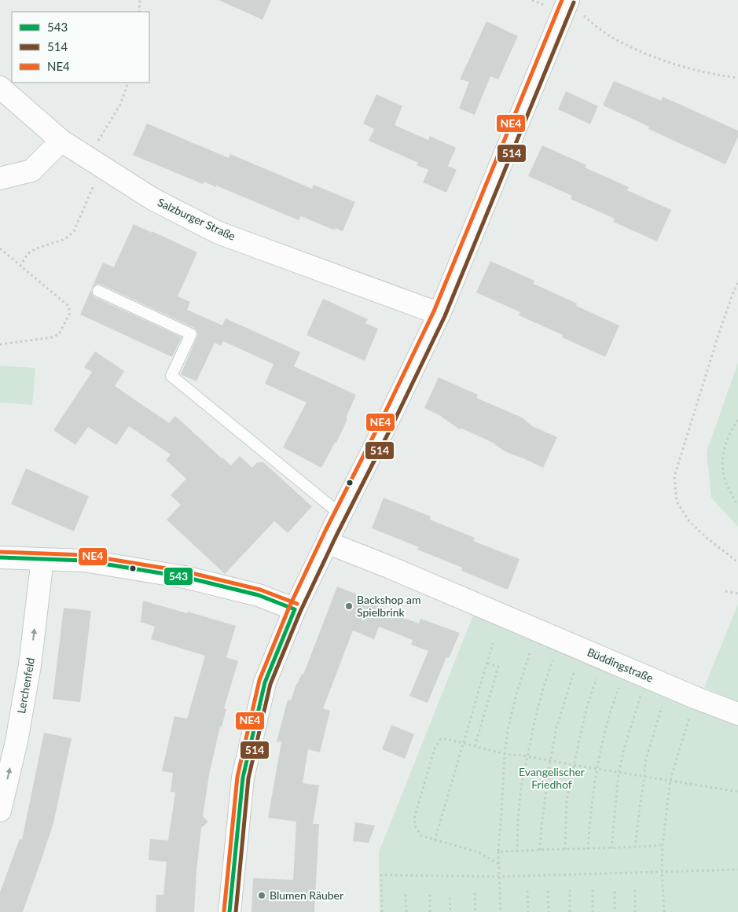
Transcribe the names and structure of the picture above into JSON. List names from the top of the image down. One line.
{"streets":{"street":["Salzburger Straße","Büddingstraße","Lerchenfeld"]},"one_way":["Lerchenfeld"],"parks":["Evangelischer Friedhof"],"places":["Backshop am Spielbrink","Blumen Räuber"],"lines":["transit line NE4","transit line 514","transit line 543"],"legend":["543","514","NE4"]}
